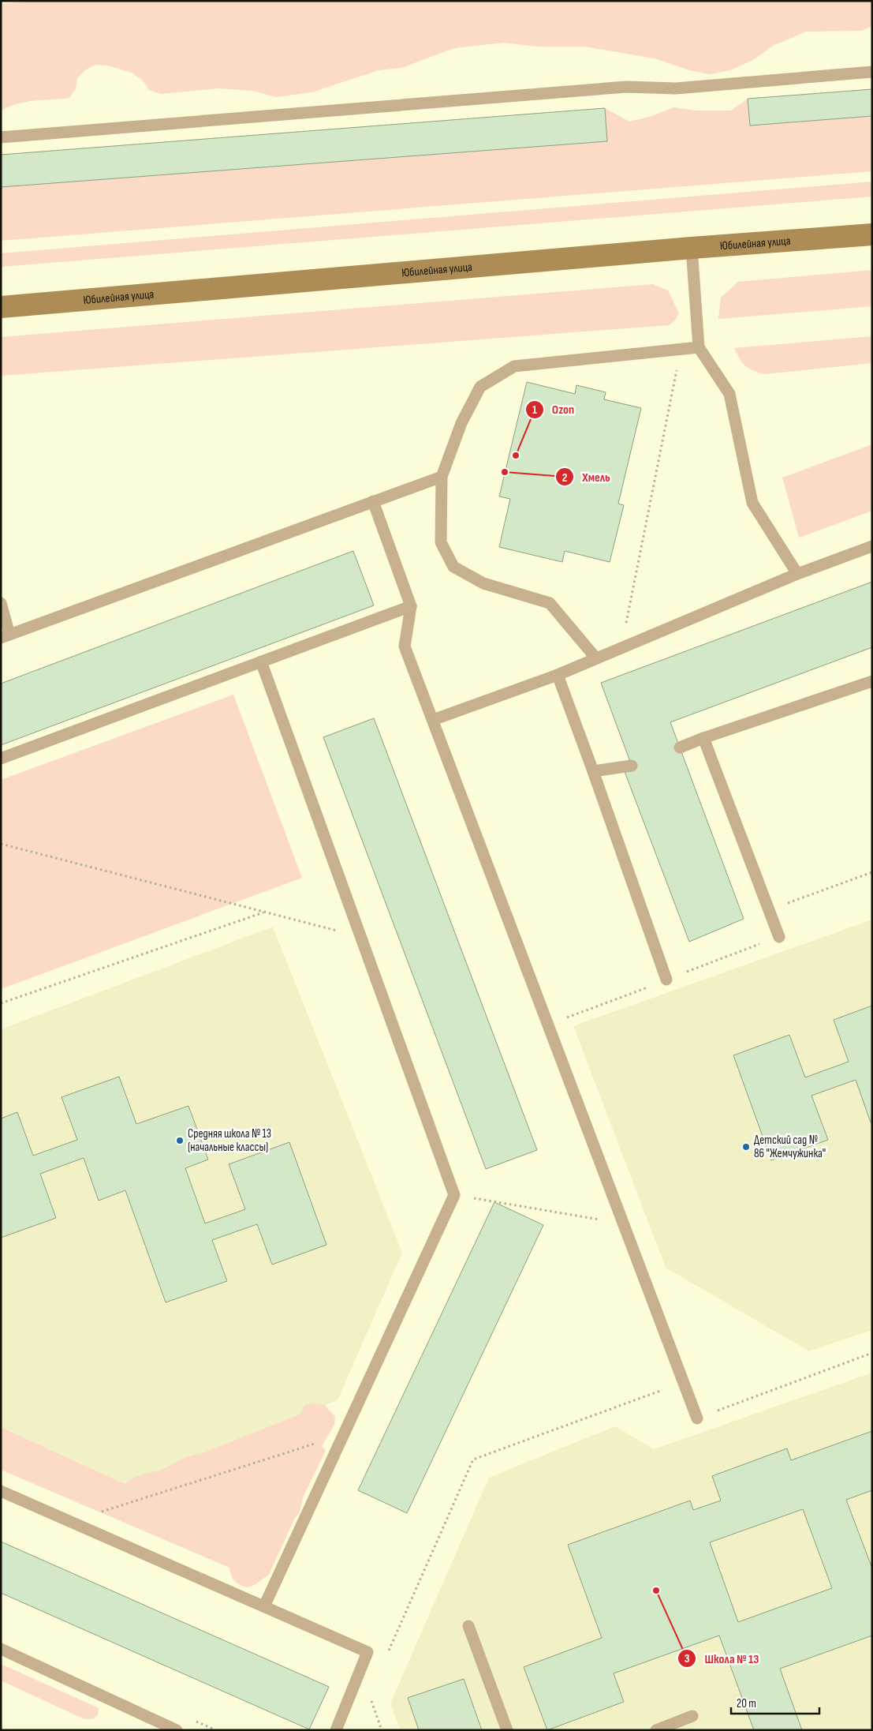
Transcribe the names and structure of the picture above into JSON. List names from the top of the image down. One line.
{"streets":{"main road":["Юбилейная улица"]},"places":["Ozon","Хмель","Средняя школа № 13 (начальные классы)","Детский сад № 86 \"Жемчужинка\"","Школа № 13"],"scale_bar":"20 m"}
